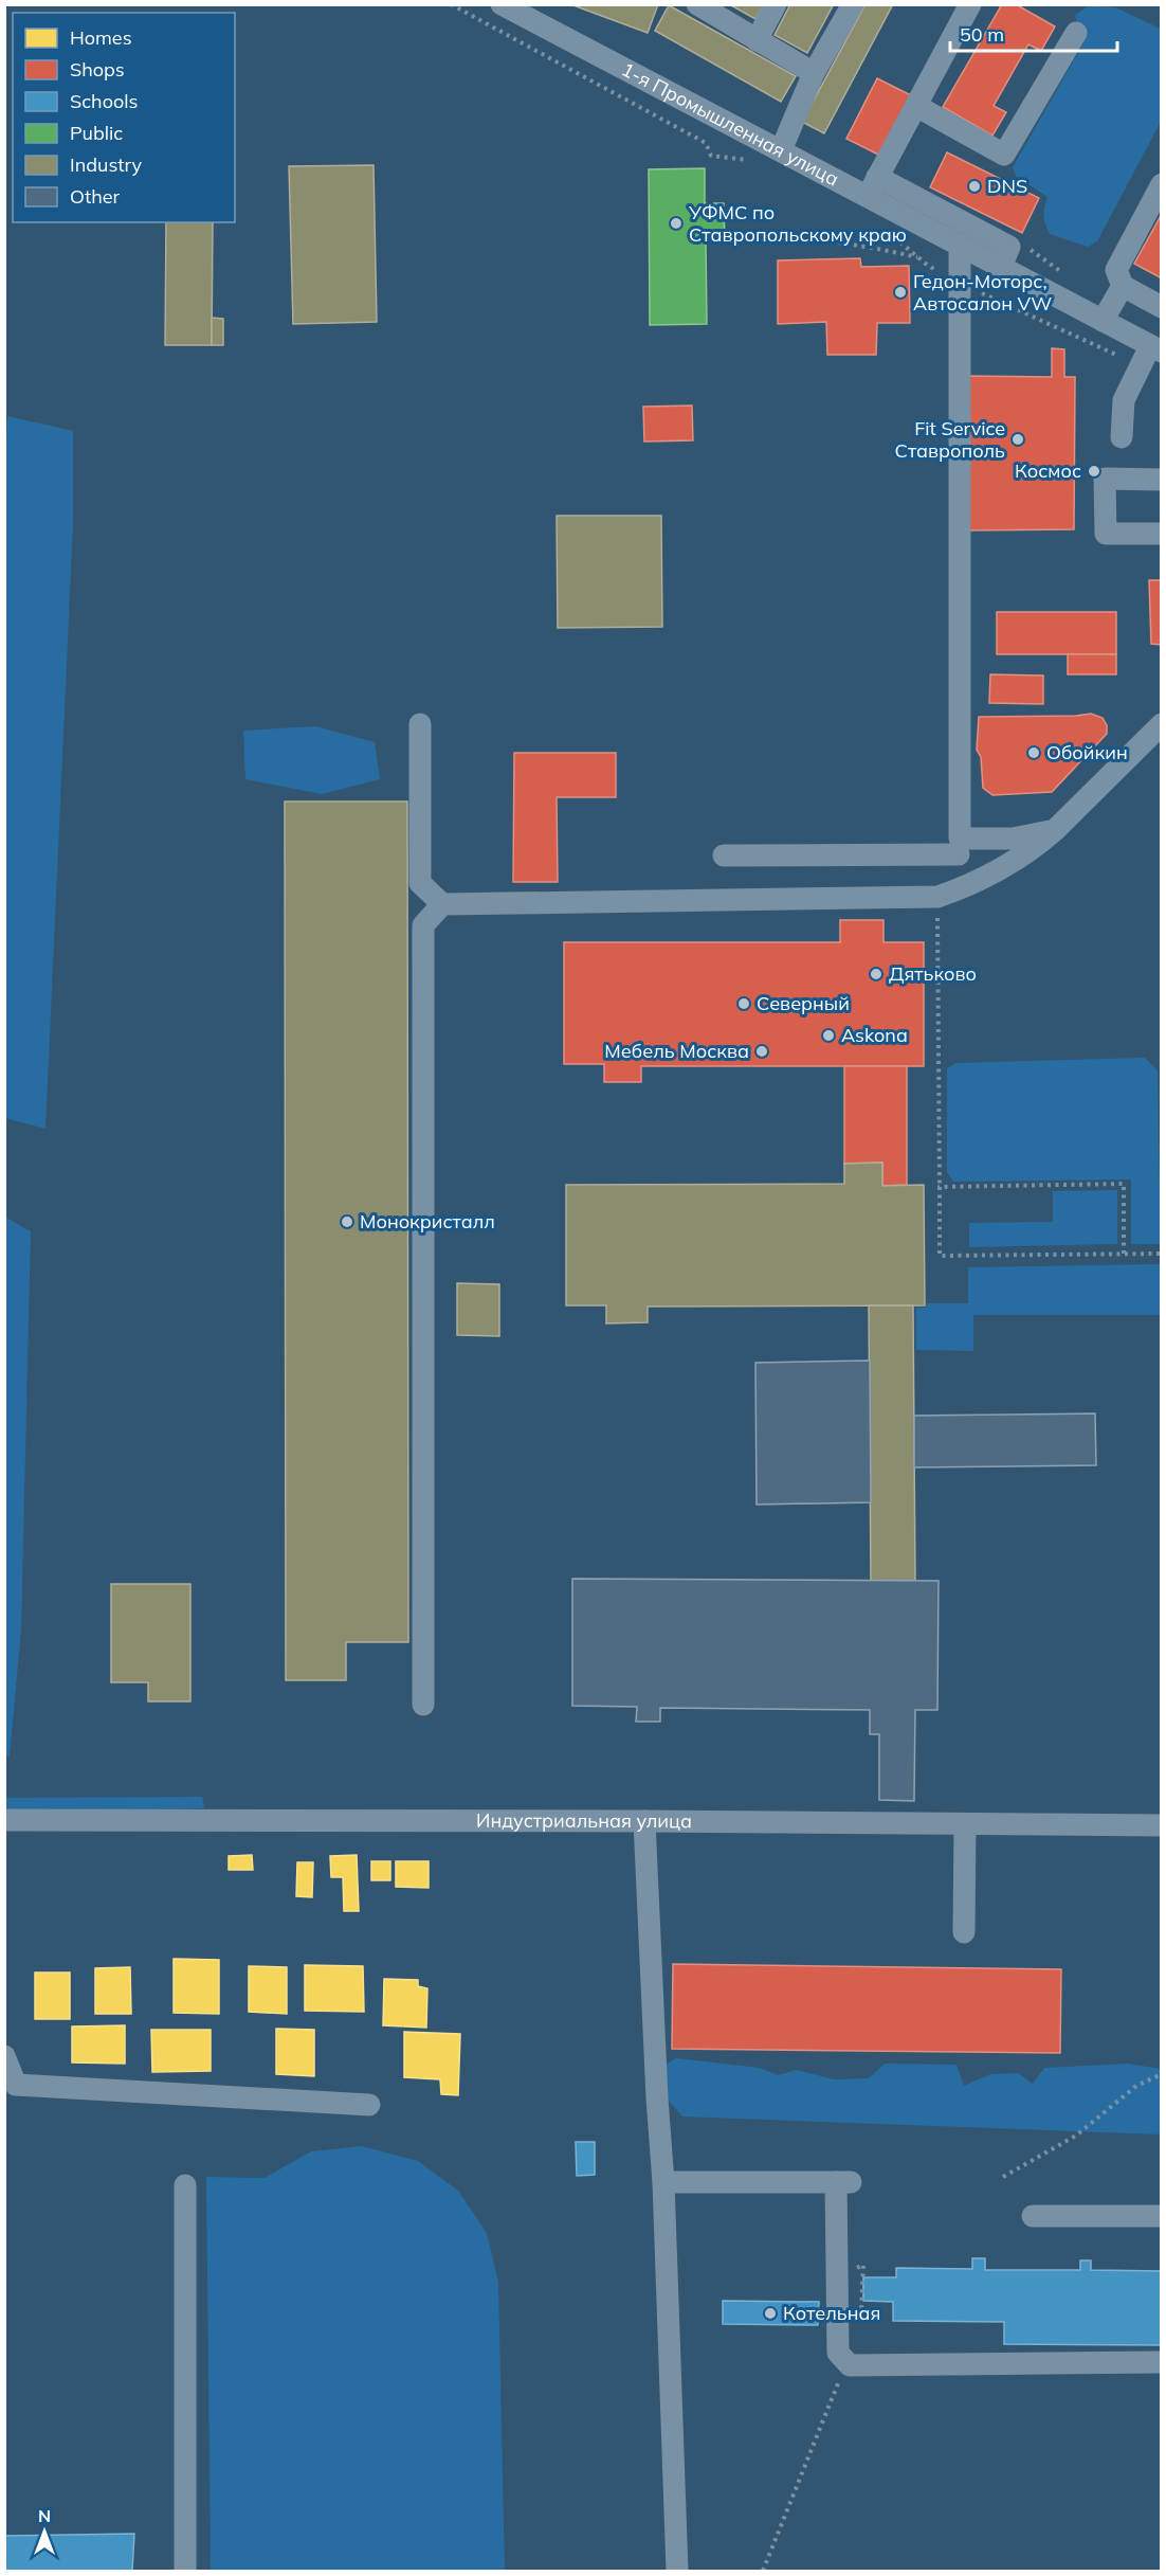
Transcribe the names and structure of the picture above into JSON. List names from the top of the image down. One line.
{"streets":{"street":["1-я Промышленная улица","Индустриальная улица"]},"places":["DNS","УФМС по Ставропольскому краю","Гедон-Моторс, Автосалон VW","Fit Service Ставрополь","Космос","Обойкин","Дятьково","Северный","Askona","Мебель Москва","Монокристалл","Котельная"],"legend":["Homes","Shops","Schools","Public","Industry","Other"],"scale_bar":"50 m","north":"top"}
